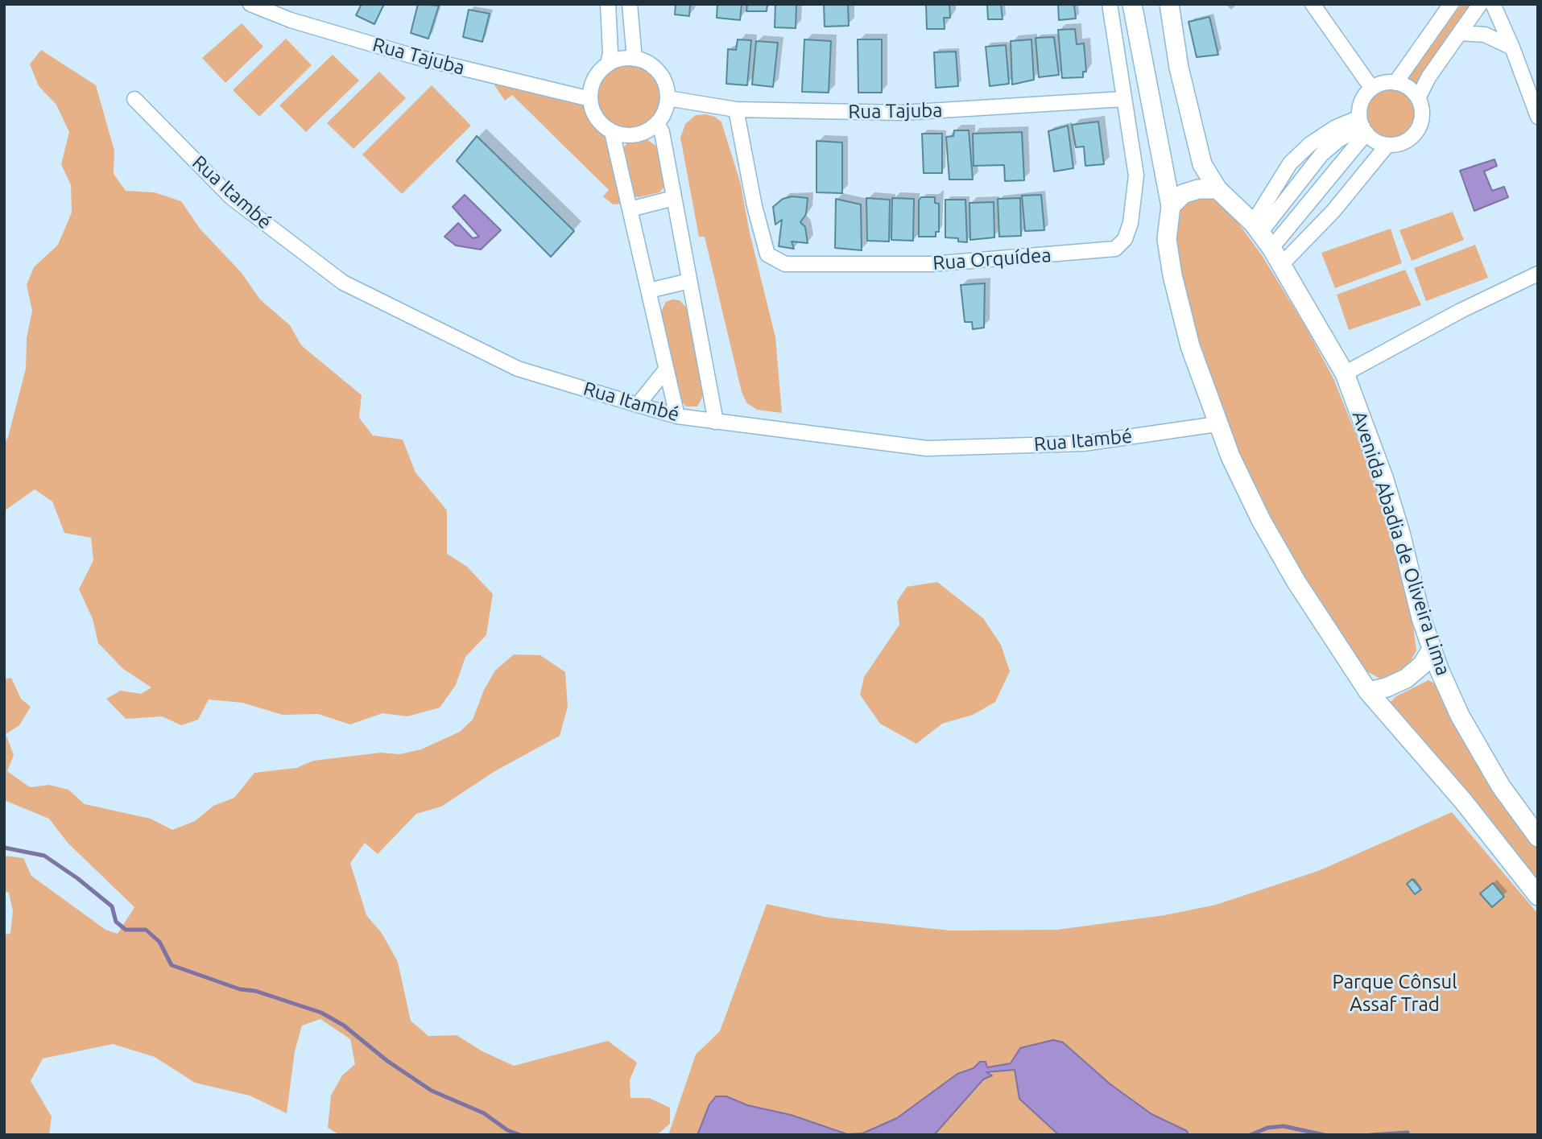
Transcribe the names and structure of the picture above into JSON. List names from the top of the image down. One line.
{"streets":{"street":["Rua Tajuba","Rua Itambé","Rua Orquídea","Avenida Abadia de Oliveira Lima"]},"crossings":[["Rua Tajuba","Rua Orquídea"]],"parks":["Parque Cônsul Assaf Trad"]}
